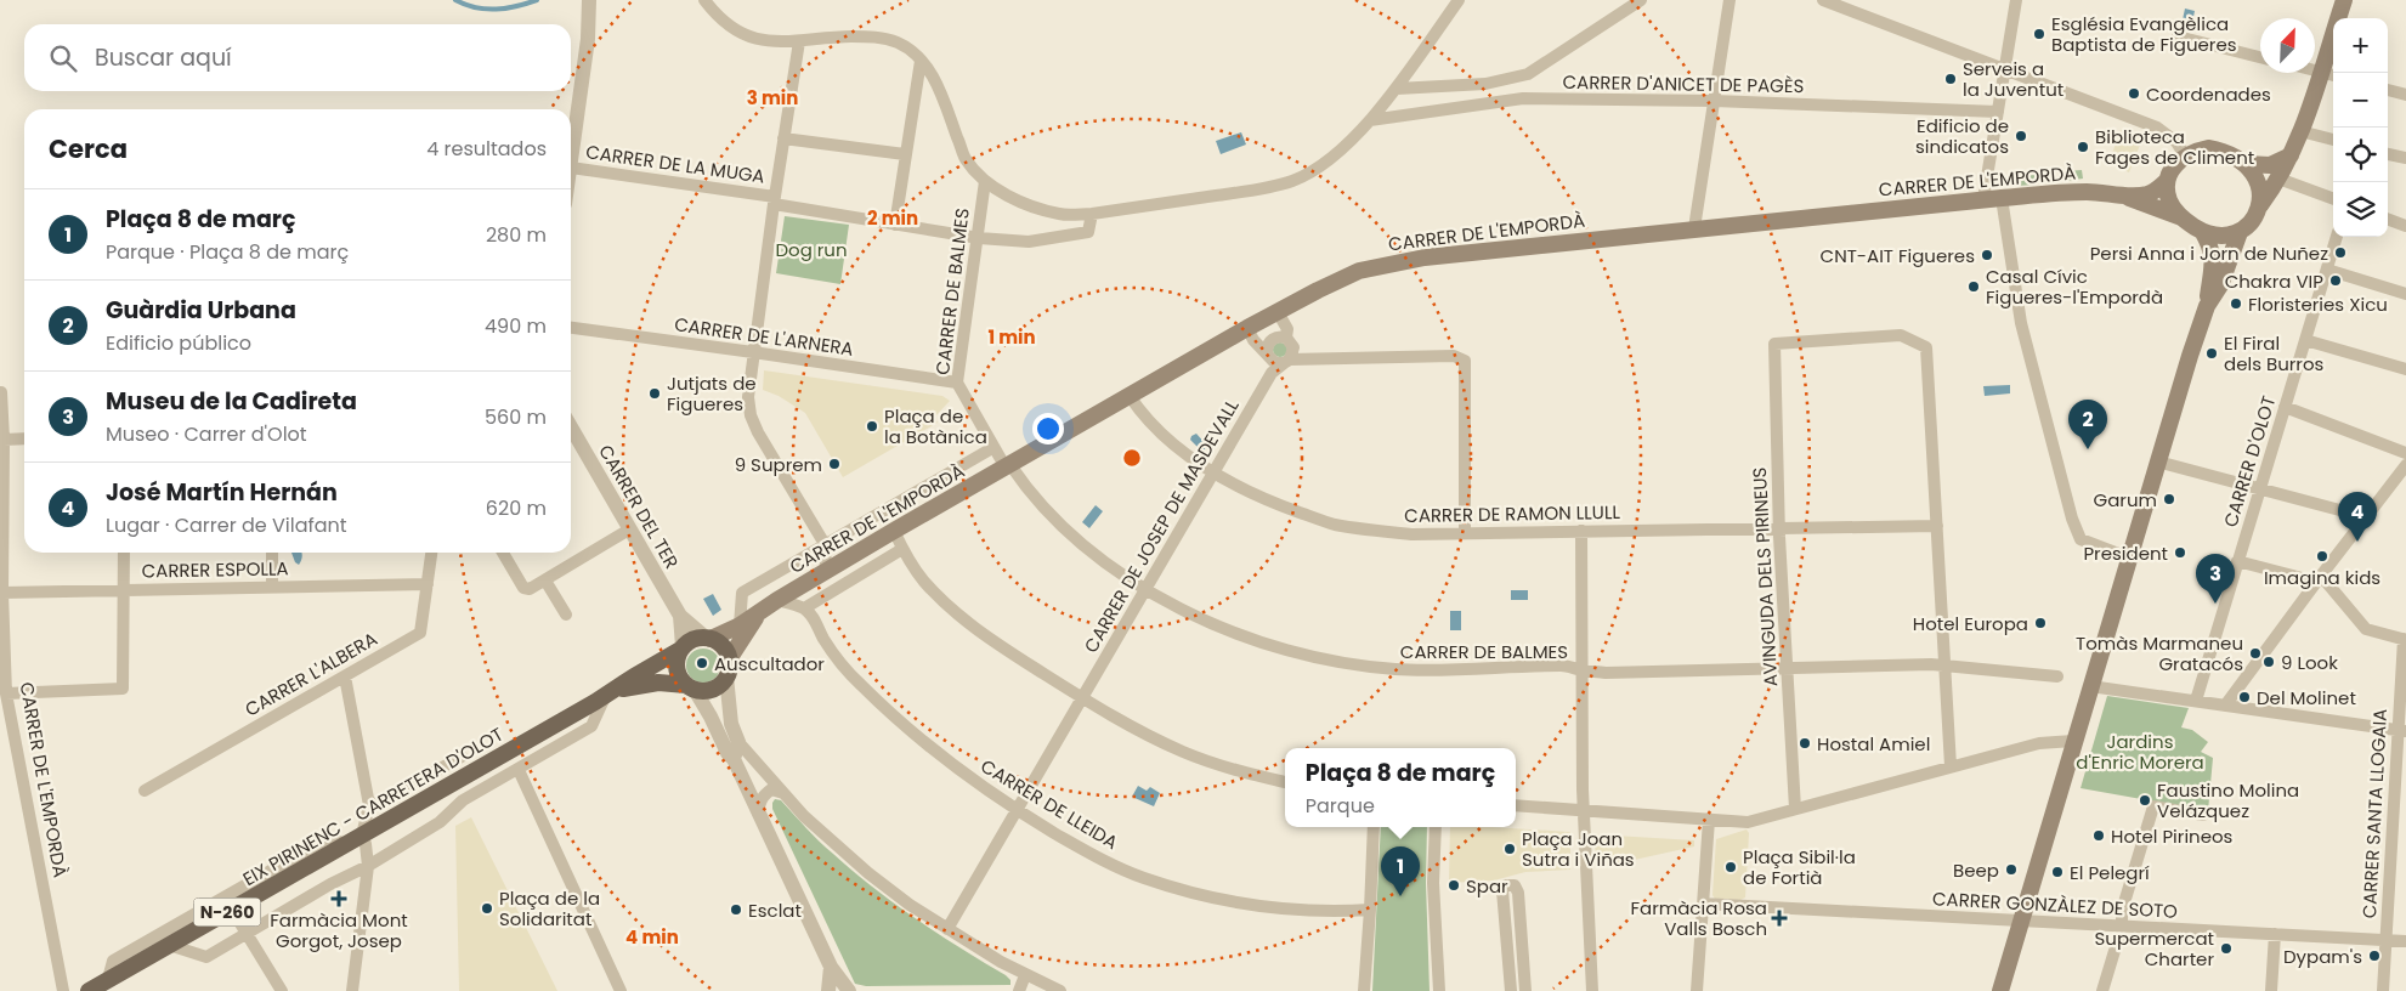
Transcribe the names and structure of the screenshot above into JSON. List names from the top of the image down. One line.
{"streets":{"main road":["CARRER DE L'EMPORDÀ","EIX PIRINENC - CARRETERA D'OLOT","N-260"],"street":["CARRER D'ANICET DE PAGÈS","CARRER DE LA MUGA","CARRER DE BALMES","CARRER DE L'ARNERA","CARRER D'OLOT","CARRER DEL TER","CARRER DE RAMON LLULL","CARRER DE JOSEP DE MASDEVALL","CARRER ESPOLLA","AVINGUDA DELS PIRINEUS","CARRER L'ALBERA","CARRER DE LLEIDA","CARRER SANTA LLOGAIA","CARRER GONZÀLEZ DE SOTO"]},"crossings":[["CARRER DE LA MUGA","CARRER DE BALMES"],["CARRER DE L'EMPORDÀ","CARRER DE BALMES"],["CARRER DE L'EMPORDÀ","CARRER DE RAMON LLULL"],["CARRER DE L'EMPORDÀ","CARRER ESPOLLA"],["CARRER DE L'EMPORDÀ","EIX PIRINENC - CARRETERA D'OLOT"],["CARRER DE L'EMPORDÀ","N-260"],["CARRER DE BALMES","CARRER DE L'ARNERA"],["CARRER DE BALMES","CARRER DE JOSEP DE MASDEVALL"],["CARRER DE BALMES","AVINGUDA DELS PIRINEUS"],["CARRER DE RAMON LLULL","CARRER DE JOSEP DE MASDEVALL"],["CARRER DE RAMON LLULL","AVINGUDA DELS PIRINEUS"],["CARRER DE JOSEP DE MASDEVALL","CARRER DE LLEIDA"],["CARRER ESPOLLA","CARRER L'ALBERA"],["EIX PIRINENC - CARRETERA D'OLOT","N-260"],["CARRER SANTA LLOGAIA","CARRER GONZÀLEZ DE SOTO"]],"parks":["Dog run","Jardins d'Enric Morera"],"places":{"other":["Església Evangèlica Baptista de Figueres","Serveis a la Juventut","Coordenades","Edificio de sindicatos","Biblioteca Fages de Climent","Persi Anna i Jorn de Nuñez","CNT-AIT Figueres","Chakra VIP","Casal Cívic Figueres-l'Empordà","Floristeries Xicu","El Firal dels Burros","Jutjats de Figueres","Plaça de la Botànica","9 Suprem","Garum","President","Imagina kids","Hotel Europa","Tomàs Marmaneu Gratacós","9 Look","Auscultador","Del Molinet","Hostal Amiel","Faustino Molina Velázquez","Hotel Pirineos","Plaça Joan Sutra i Viñas","Plaça Sibil·la de Fortià","Beep","El Pelegrí","Spar","Plaça de la Solidaritat","Esclat","Supermercat Charter","Dypam's"],"health":["Farmàcia Mont Gorgot, Josep","Farmàcia Rosa Valls Bosch"]},"north":"top right","page":{"map_buttons":["+","−"],"search":"Buscar aquí","heading":["Cerca","4 resultados"],"list":[{"mark":"1","name":"Plaça 8 de març","note":"Parque · Plaça 8 de març","value":"280 m"},{"mark":"2","name":"Guàrdia Urbana","note":"Edificio público","value":"490 m"},{"mark":"3","name":"Museu de la Cadireta","note":"Museo · Carrer d'Olot","value":"560 m"},{"mark":"4","name":"José Martín Hernán","note":"Lugar · Carrer de Vilafant","value":"620 m"}],"pins":["2","4","3","1"],"popup":["Plaça 8 de març","Parque"]},"rings":["3 min","2 min","1 min","4 min"]}
